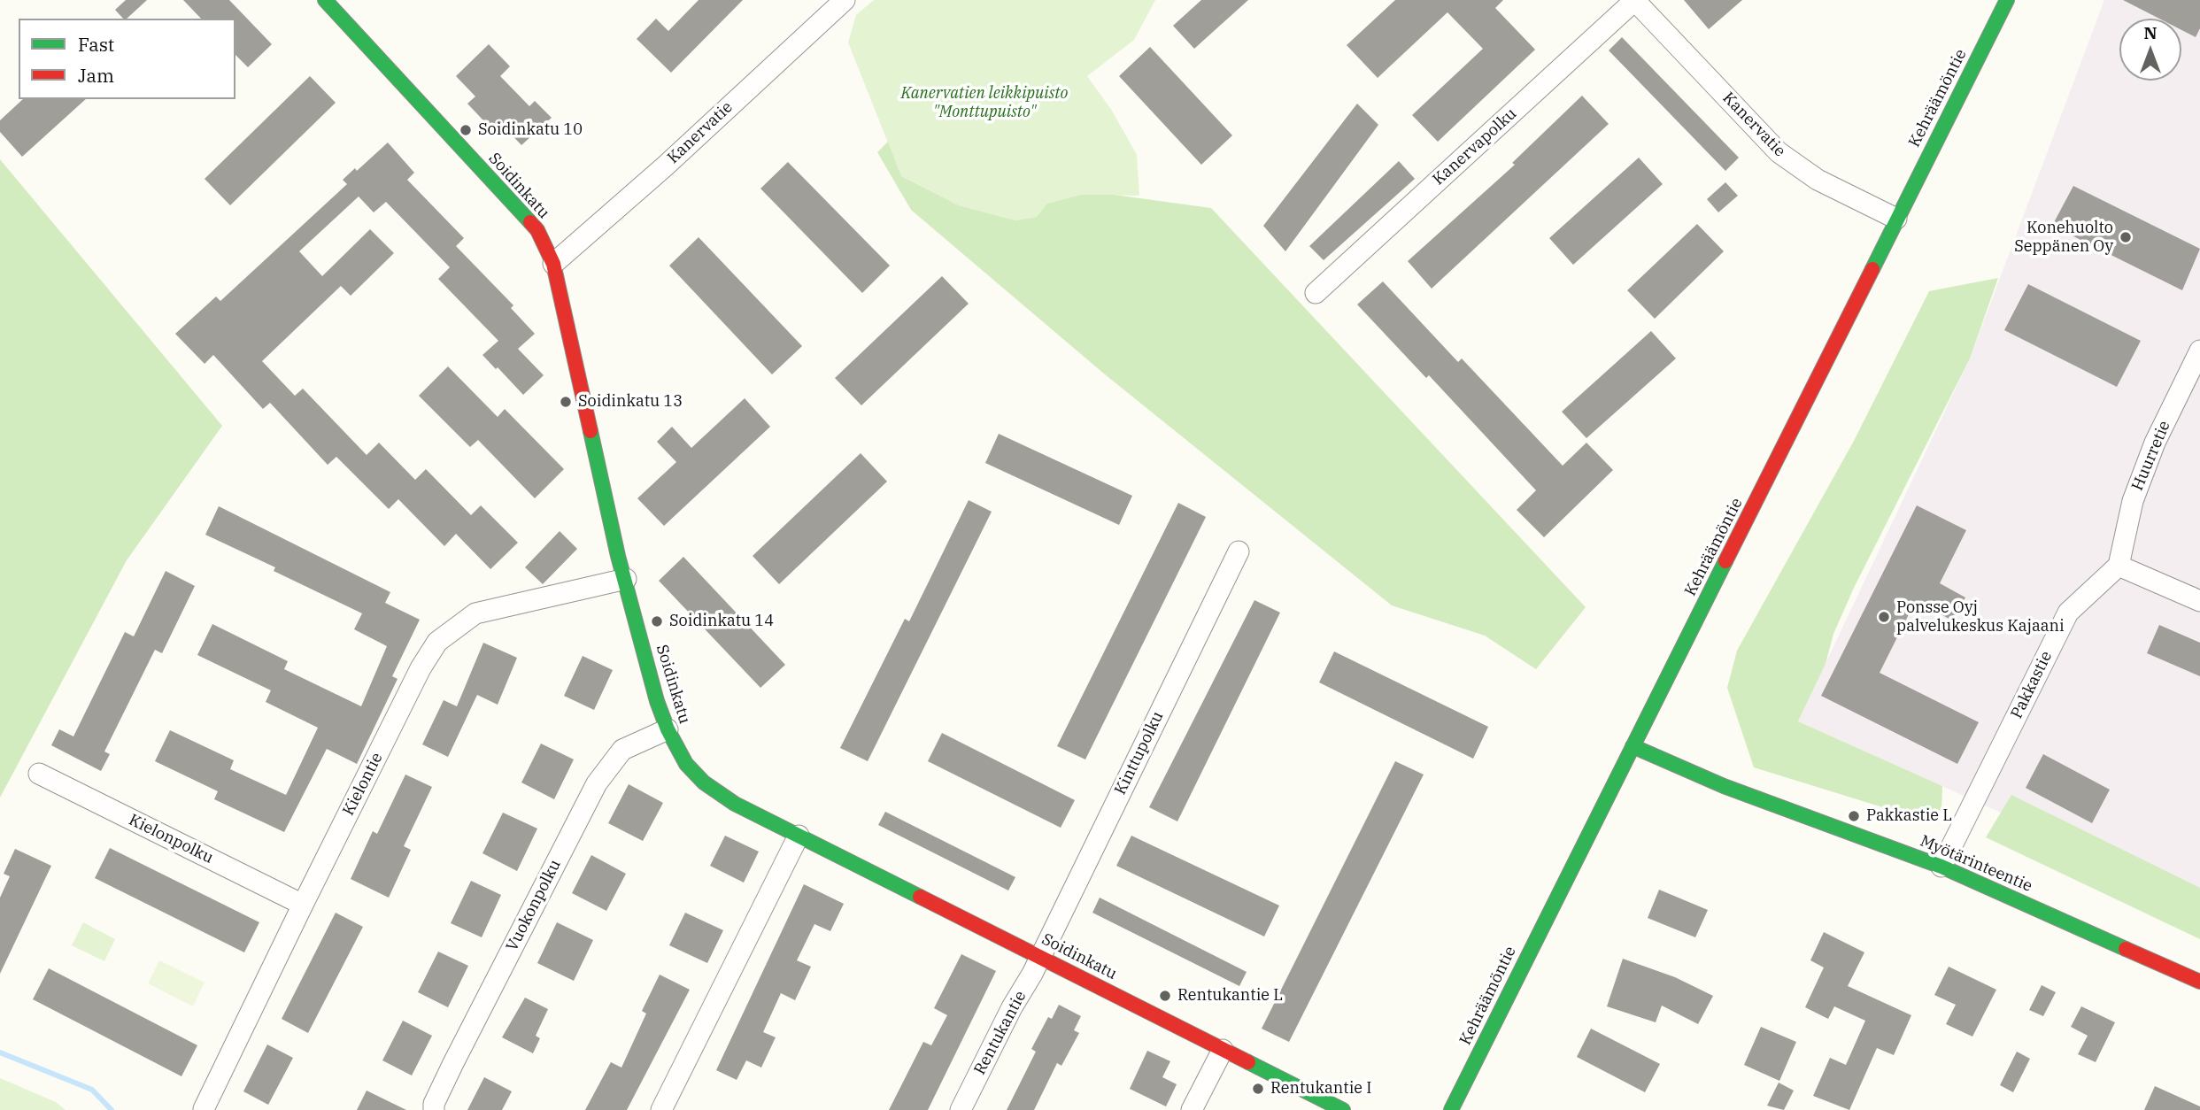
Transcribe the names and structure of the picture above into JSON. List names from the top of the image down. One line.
{"streets":{"street":["Kehräämöntie","Kanervatie","Kanervapolku","Soidinkatu","Huurretie","Pakkastie","Kinttupolku","Kielontie","Kielonpolku","Myötärinteentie","Vuokonpolku","Rentukantie"]},"crossings":[["Kehräämöntie","Kanervatie"],["Kehräämöntie","Myötärinteentie"],["Kanervatie","Kanervapolku"],["Kanervatie","Soidinkatu"],["Soidinkatu","Kinttupolku"],["Soidinkatu","Kielontie"],["Soidinkatu","Vuokonpolku"],["Soidinkatu","Rentukantie"],["Huurretie","Pakkastie"],["Pakkastie","Myötärinteentie"],["Kinttupolku","Rentukantie"],["Kielontie","Kielonpolku"]],"parks":["Kanervatien leikkipuisto \"Monttupuisto\""],"places":["Soidinkatu 10","Konehuolto Seppänen Oy","Soidinkatu 13","Ponsse Oyj palvelukeskus Kajaani","Soidinkatu 14","Pakkastie L","Rentukantie L","Rentukantie I"],"legend":["Fast","Jam"],"north":"top"}
